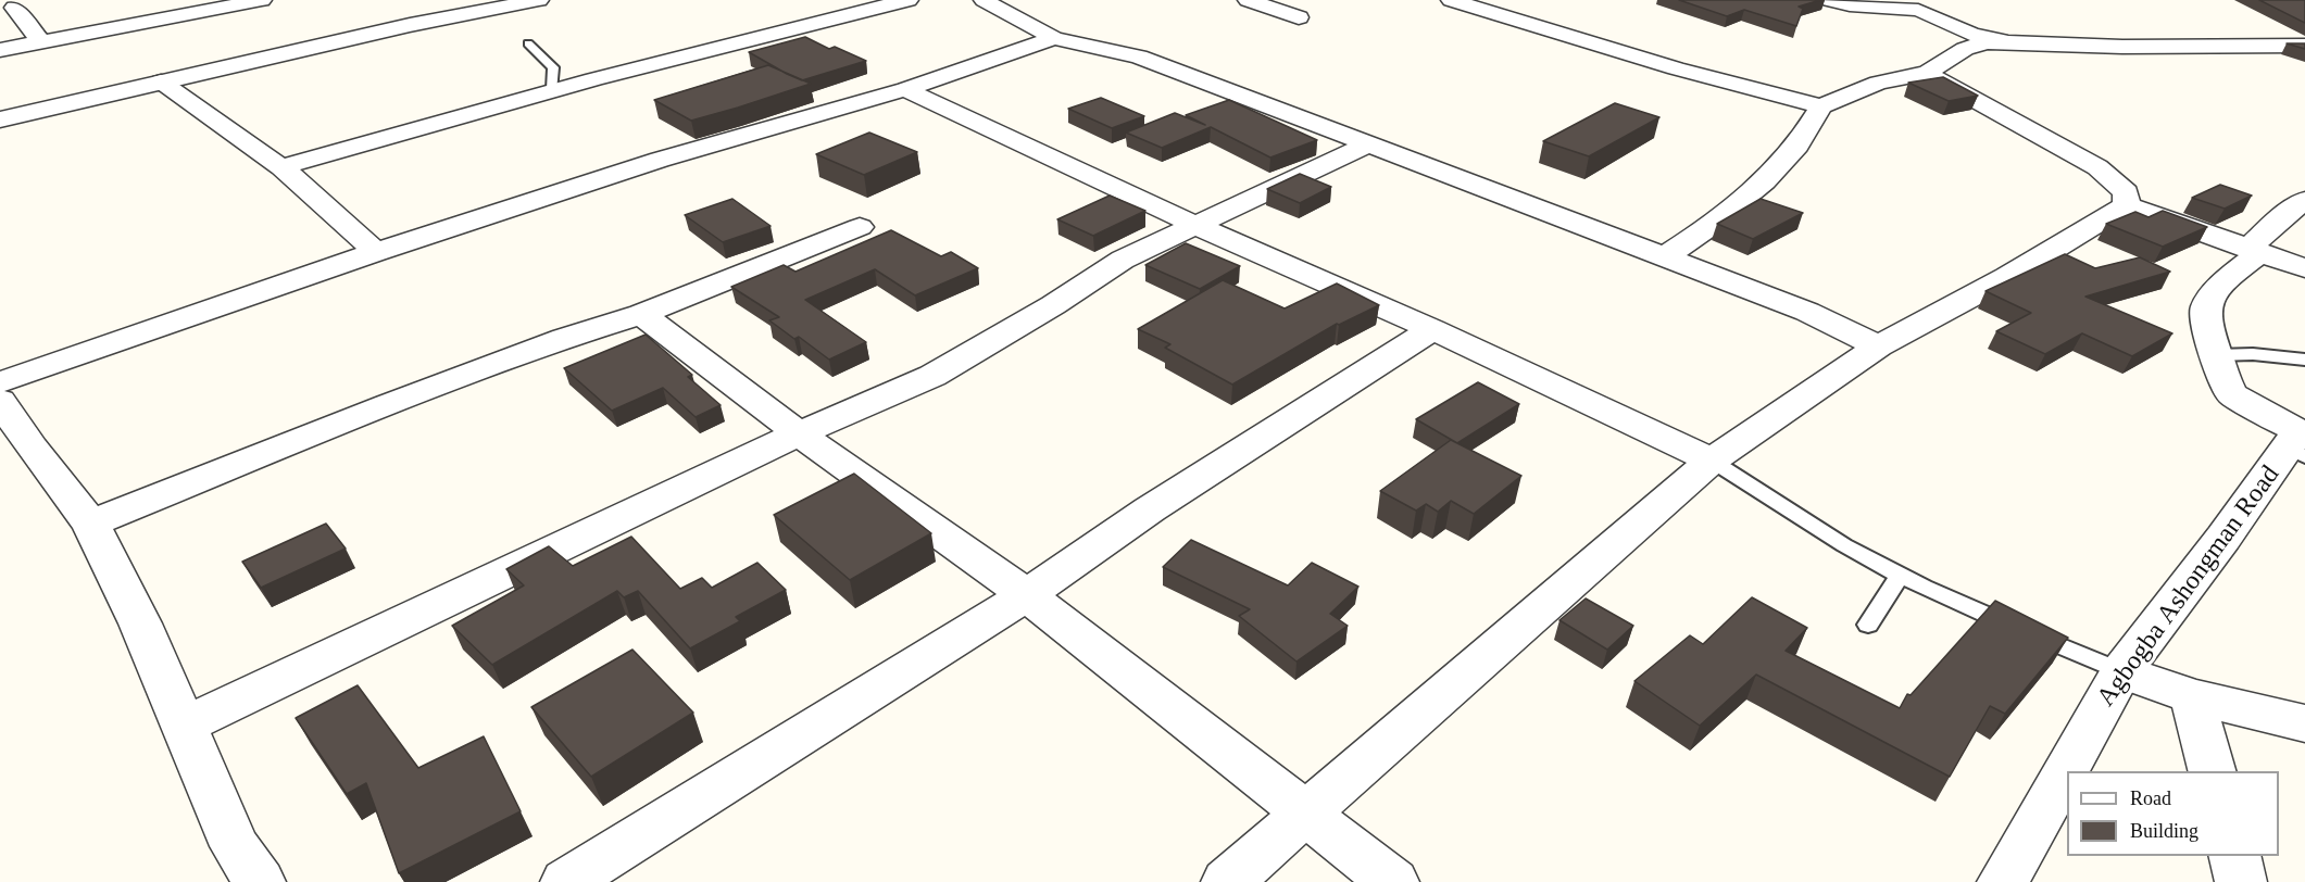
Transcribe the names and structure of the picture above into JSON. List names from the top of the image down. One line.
{"streets":{"street":["Agbogba Ashongman Road"]},"legend":["Road","Building"]}
